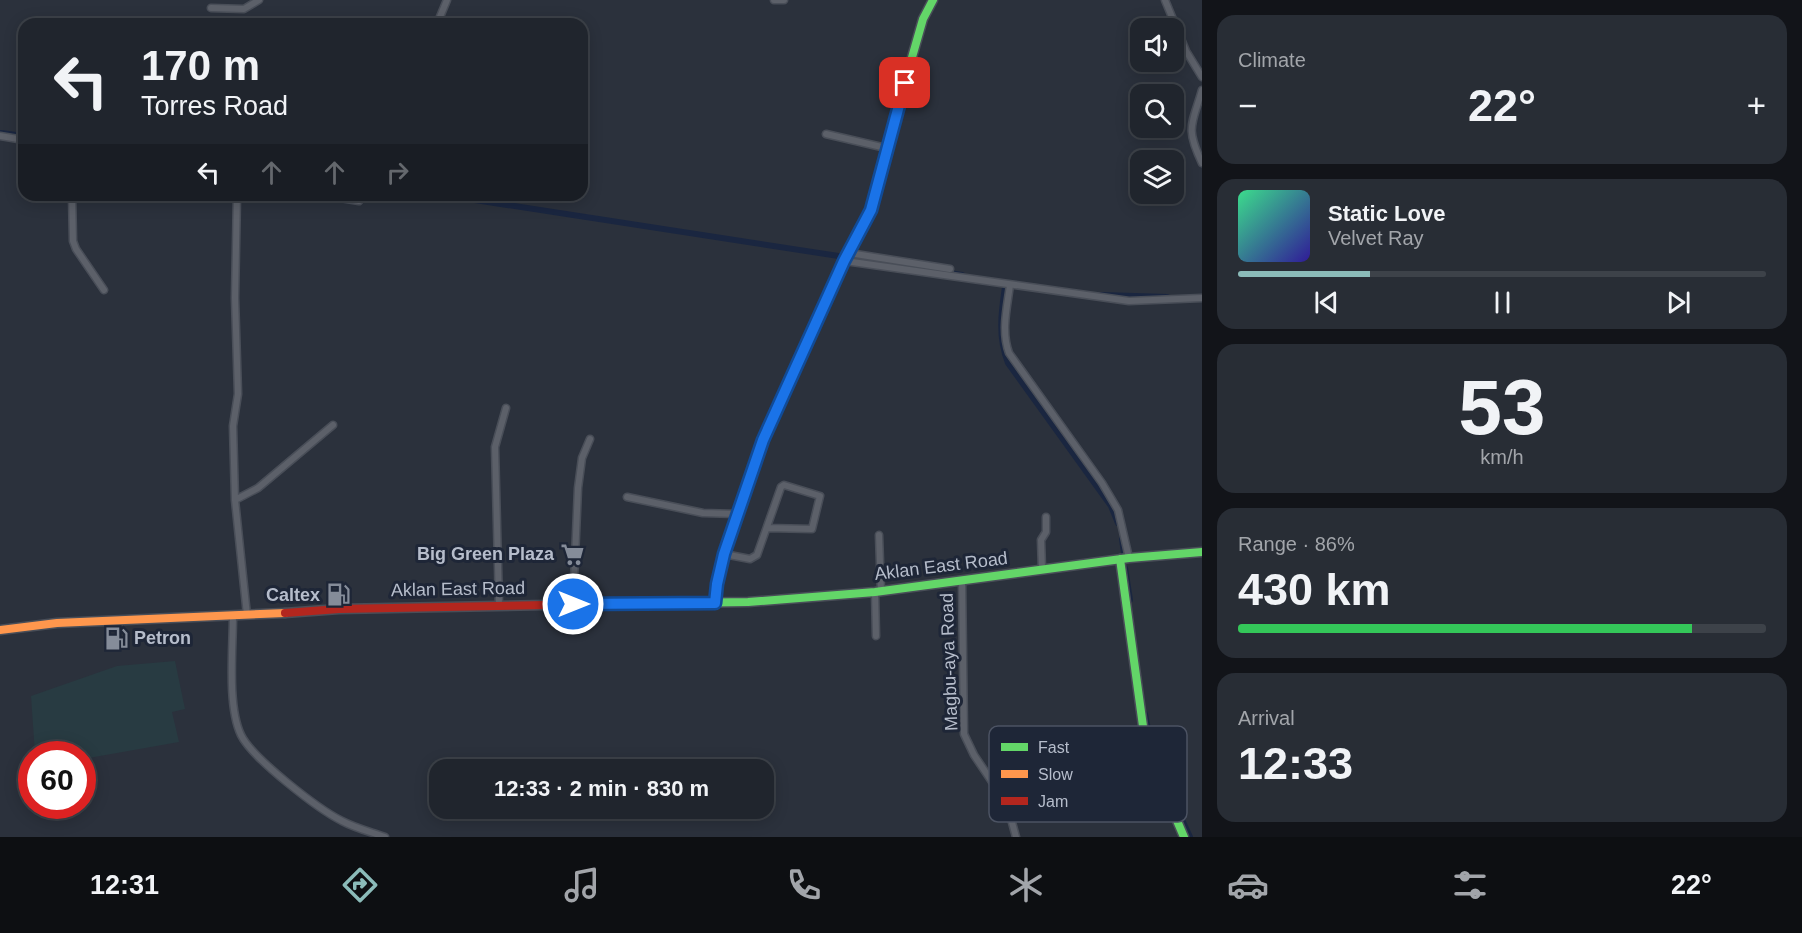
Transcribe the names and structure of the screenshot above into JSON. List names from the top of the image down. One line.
{"streets":{"main road":["Aklan East Road"],"street":["Magbu-aya Road"]},"crossings":[["Aklan East Road","Magbu-aya Road"]],"places":{"supermarket":["Big Green Plaza"],"fuel station":["Caltex","Petron"]},"legend":["Fast","Slow","Jam"],"page":{"tile":["Climate",["53","km/h"],["Range · 86%","430 km"],["Arrival","12:33"]],"turn":["170 m","Torres Road"],"heat":["−","22°","+"],"song":["Static Love","Velvet Ray"],"limit":"60","trip":"12:33 · 2 min · 830 m","tabs":["12:31","22°"]}}
